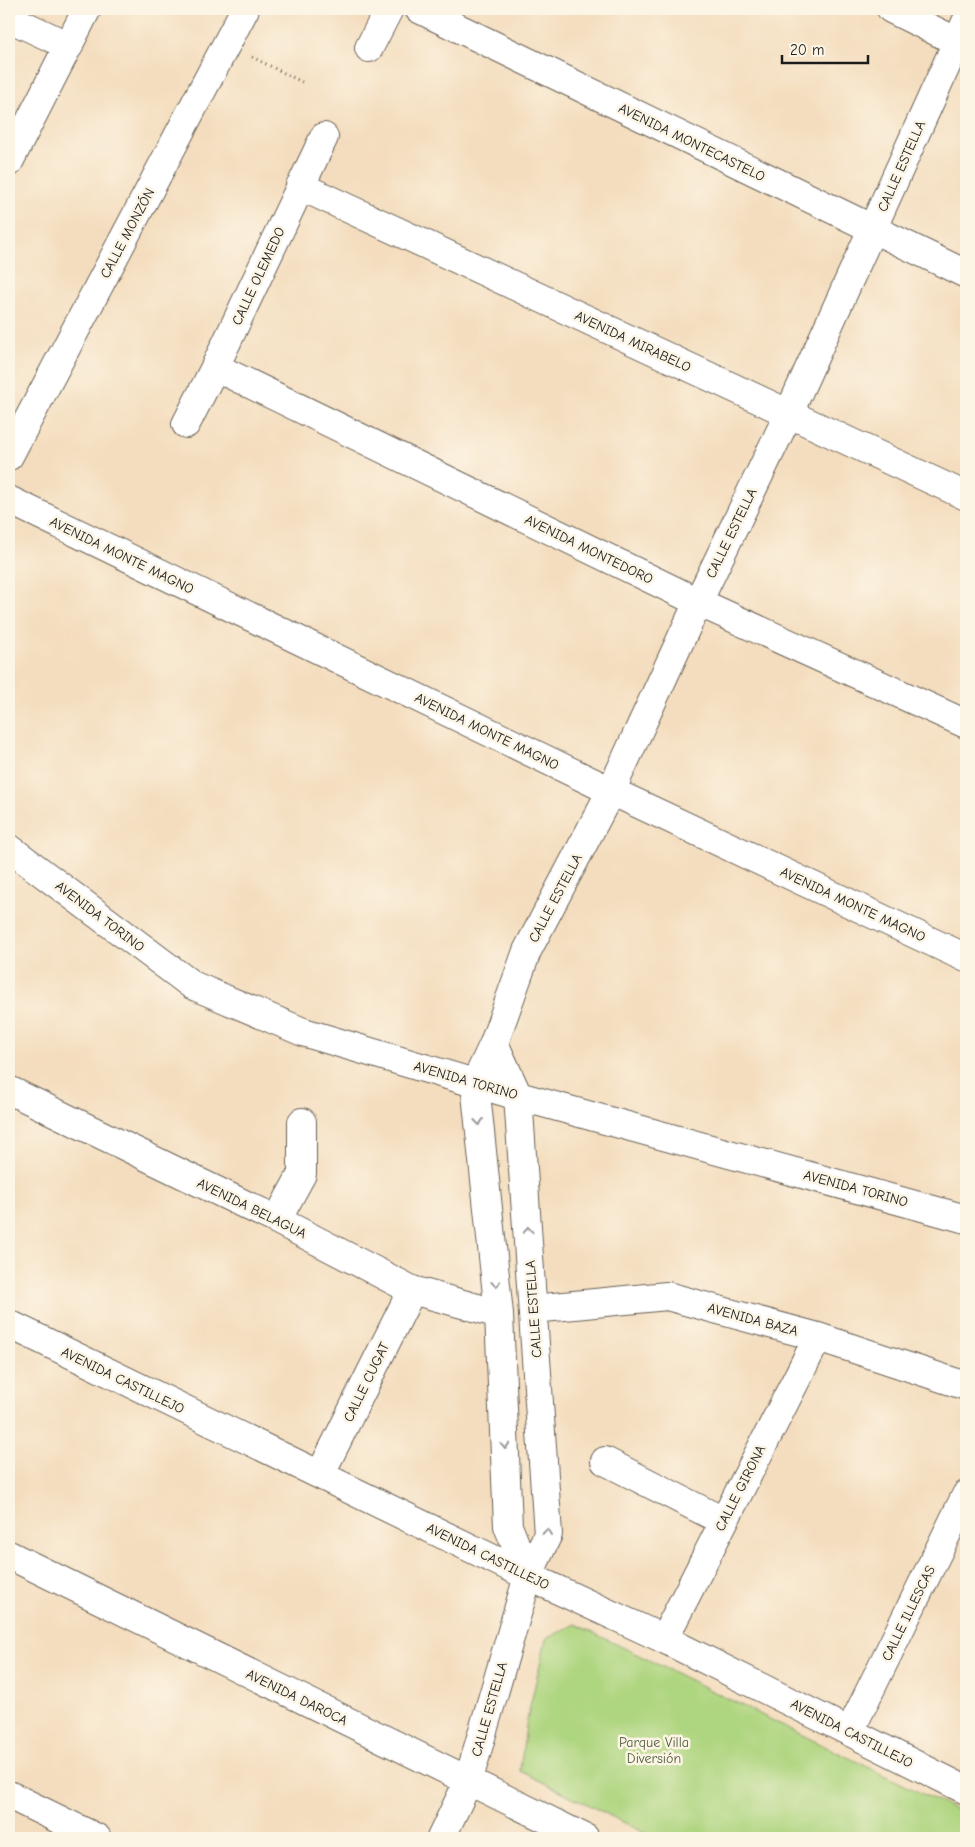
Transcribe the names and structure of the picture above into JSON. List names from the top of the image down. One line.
{"streets":{"street":["AVENIDA MONTECASTELO","CALLE ESTELLA","CALLE MONZÓN","CALLE OLEMEDO","AVENIDA MIRABELO","AVENIDA MONTEDORO","AVENIDA MONTE MAGNO","AVENIDA TORINO","AVENIDA BELAGUA","AVENIDA BAZA","AVENIDA CASTILLEJO","CALLE CUGAT","CALLE GIRONA","CALLE ILLESCAS","AVENIDA DAROCA"]},"crossings":[["AVENIDA MONTECASTELO","CALLE ESTELLA"],["CALLE ESTELLA","AVENIDA MIRABELO"],["CALLE ESTELLA","AVENIDA MONTEDORO"],["CALLE ESTELLA","AVENIDA MONTE MAGNO"],["CALLE ESTELLA","AVENIDA TORINO"],["CALLE ESTELLA","AVENIDA BAZA"],["CALLE ESTELLA","AVENIDA CASTILLEJO"],["CALLE ESTELLA","AVENIDA DAROCA"],["CALLE OLEMEDO","AVENIDA MIRABELO"],["CALLE OLEMEDO","AVENIDA MONTEDORO"],["AVENIDA BELAGUA","CALLE CUGAT"],["AVENIDA BAZA","CALLE GIRONA"],["AVENIDA CASTILLEJO","CALLE CUGAT"],["AVENIDA CASTILLEJO","CALLE GIRONA"],["AVENIDA CASTILLEJO","CALLE ILLESCAS"]],"parks":["Parque Villa Diversión"],"scale_bar":"20 m"}
